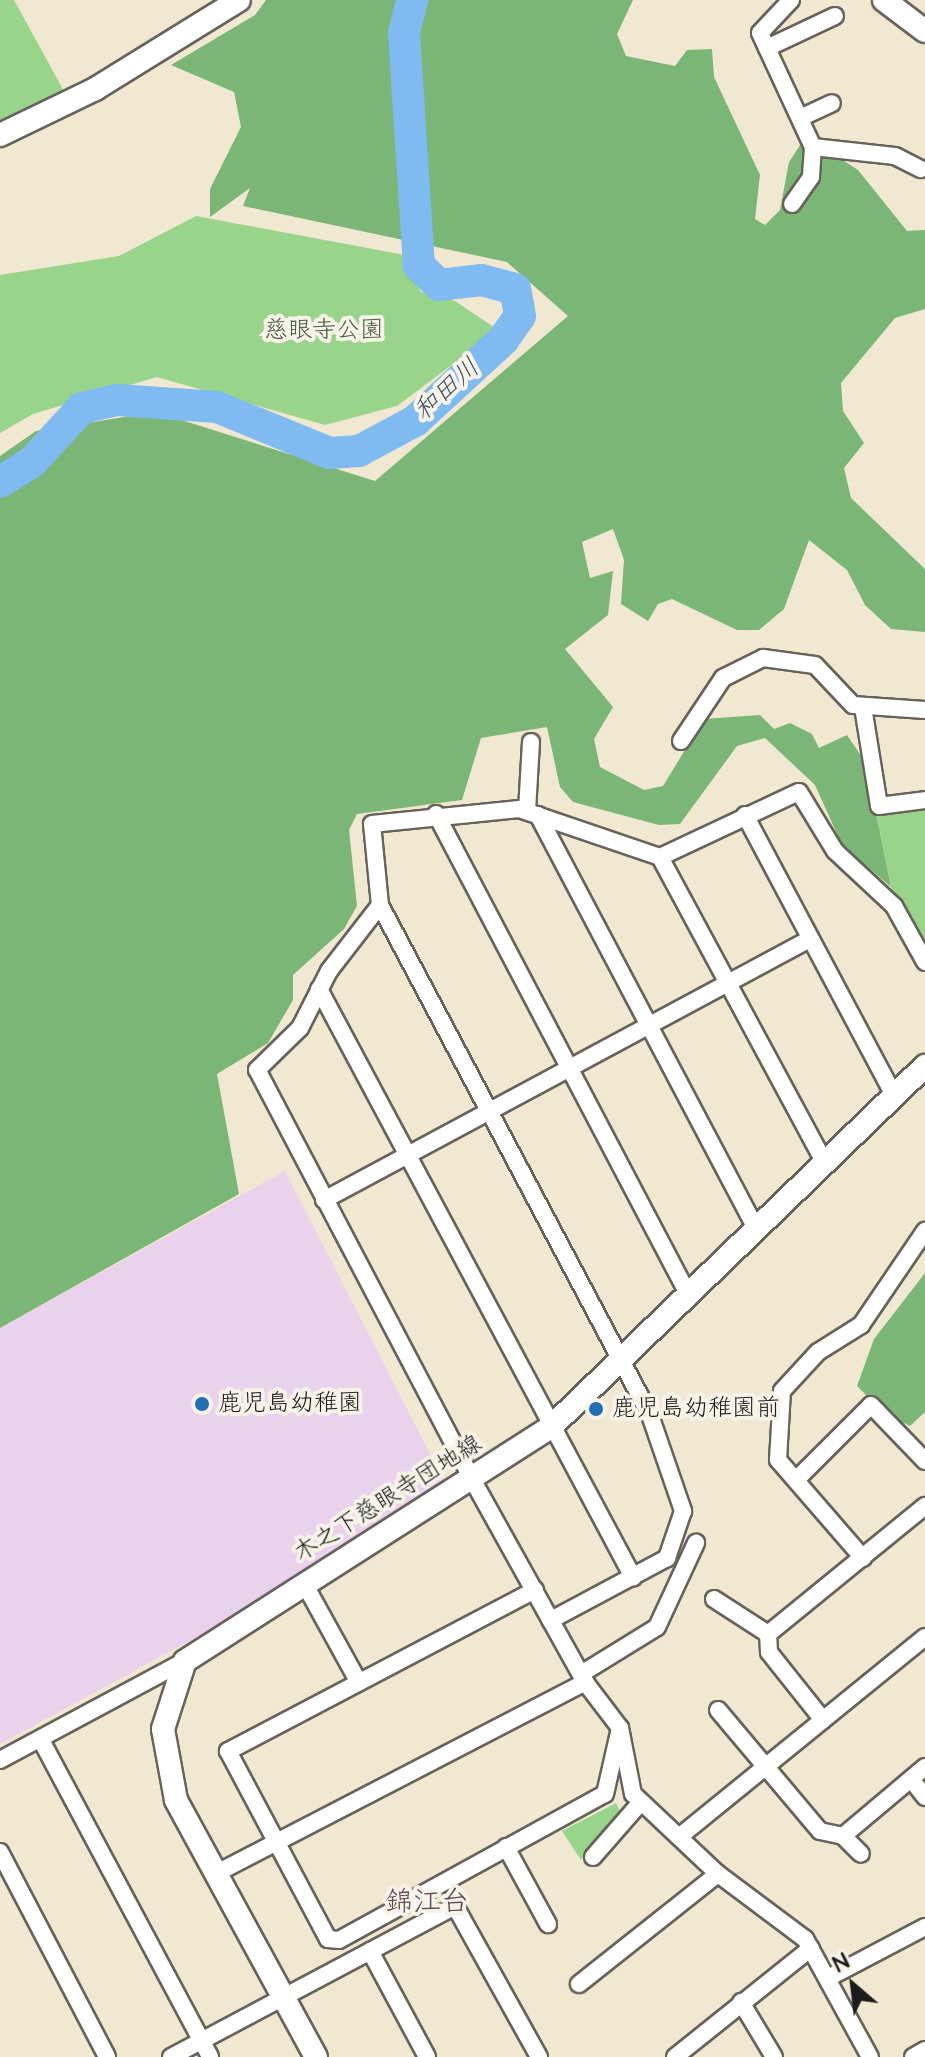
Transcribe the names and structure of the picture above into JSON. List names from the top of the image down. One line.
{"streets":{"street":["木之下慈眼寺団地線"]},"districts":["錦江台"],"water":["和田川"],"parks":["慈眼寺公園"],"places":["鹿児島幼稚園","鹿児島幼稚園前"],"north":"top left"}
